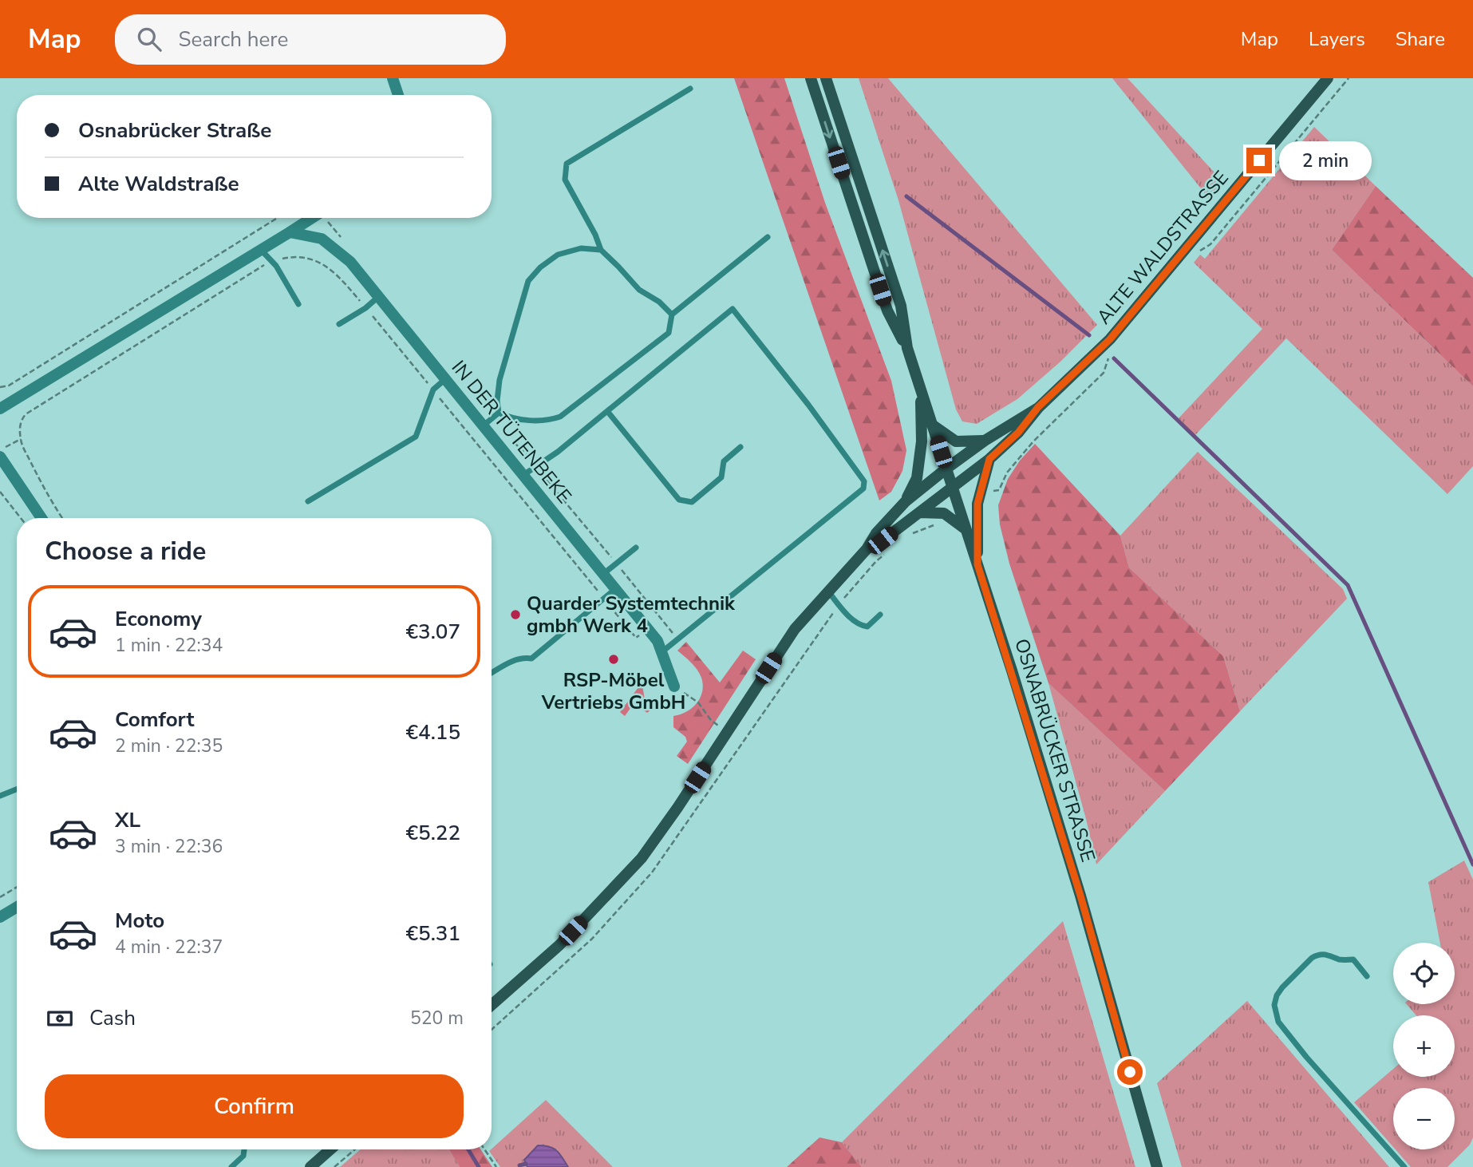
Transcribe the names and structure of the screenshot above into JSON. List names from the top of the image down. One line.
{"streets":{"main road":["ALTE WALDSTRASSE","OSNABRÜCKER STRASSE"],"street":["IN DER TÜTENBEKE"]},"crossings":[["ALTE WALDSTRASSE","OSNABRÜCKER STRASSE"]],"places":["Quarder Systemtechnik gmbh Werk 4","RSP-Möbel Vertriebs GmbH"],"page":{"header":"Map","search":"Search here","nav":["Map","Layers","Share"],"banner":["Osnabrücker Straße","Alte Waldstraße"],"bubble":"2 min","heading":"Choose a ride","list":[{"name":"Economy","note":"1 min · 22:34","value":"€3.07"},{"name":"Comfort","note":"2 min · 22:35","value":"€4.15"},{"name":"XL","note":"3 min · 22:36","value":"€5.22"},{"name":"Moto","note":"4 min · 22:37","value":"€5.31"}],"map_buttons":["+","−"],"pay":["Cash","520 m"],"buttons":"Confirm"}}
